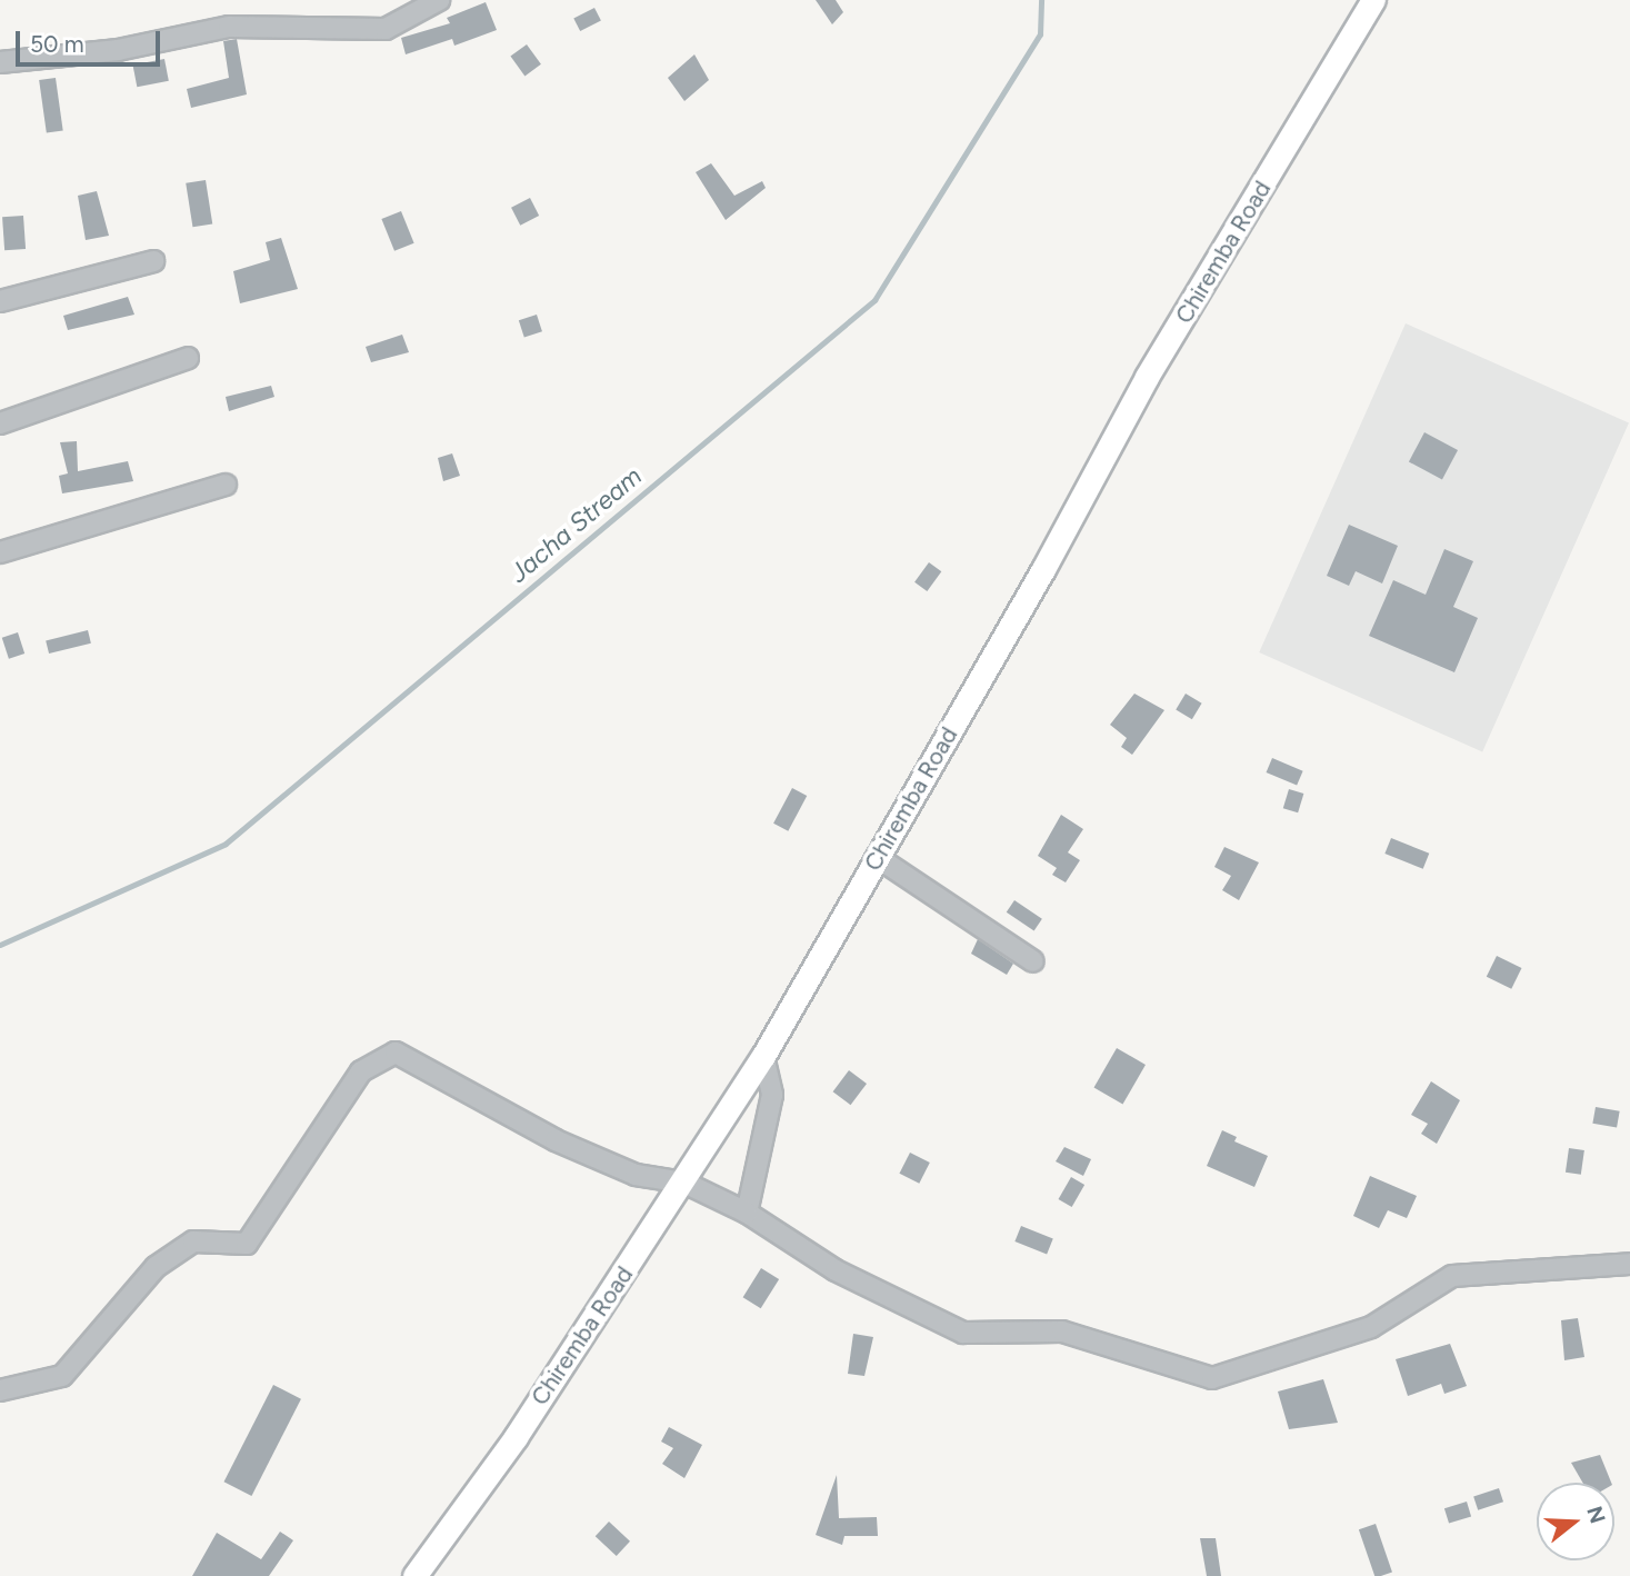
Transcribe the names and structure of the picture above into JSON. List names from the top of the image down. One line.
{"streets":{"main road":["Chiremba Road"]},"water":["Jacha Stream"],"scale_bar":"50 m","north":"right"}
